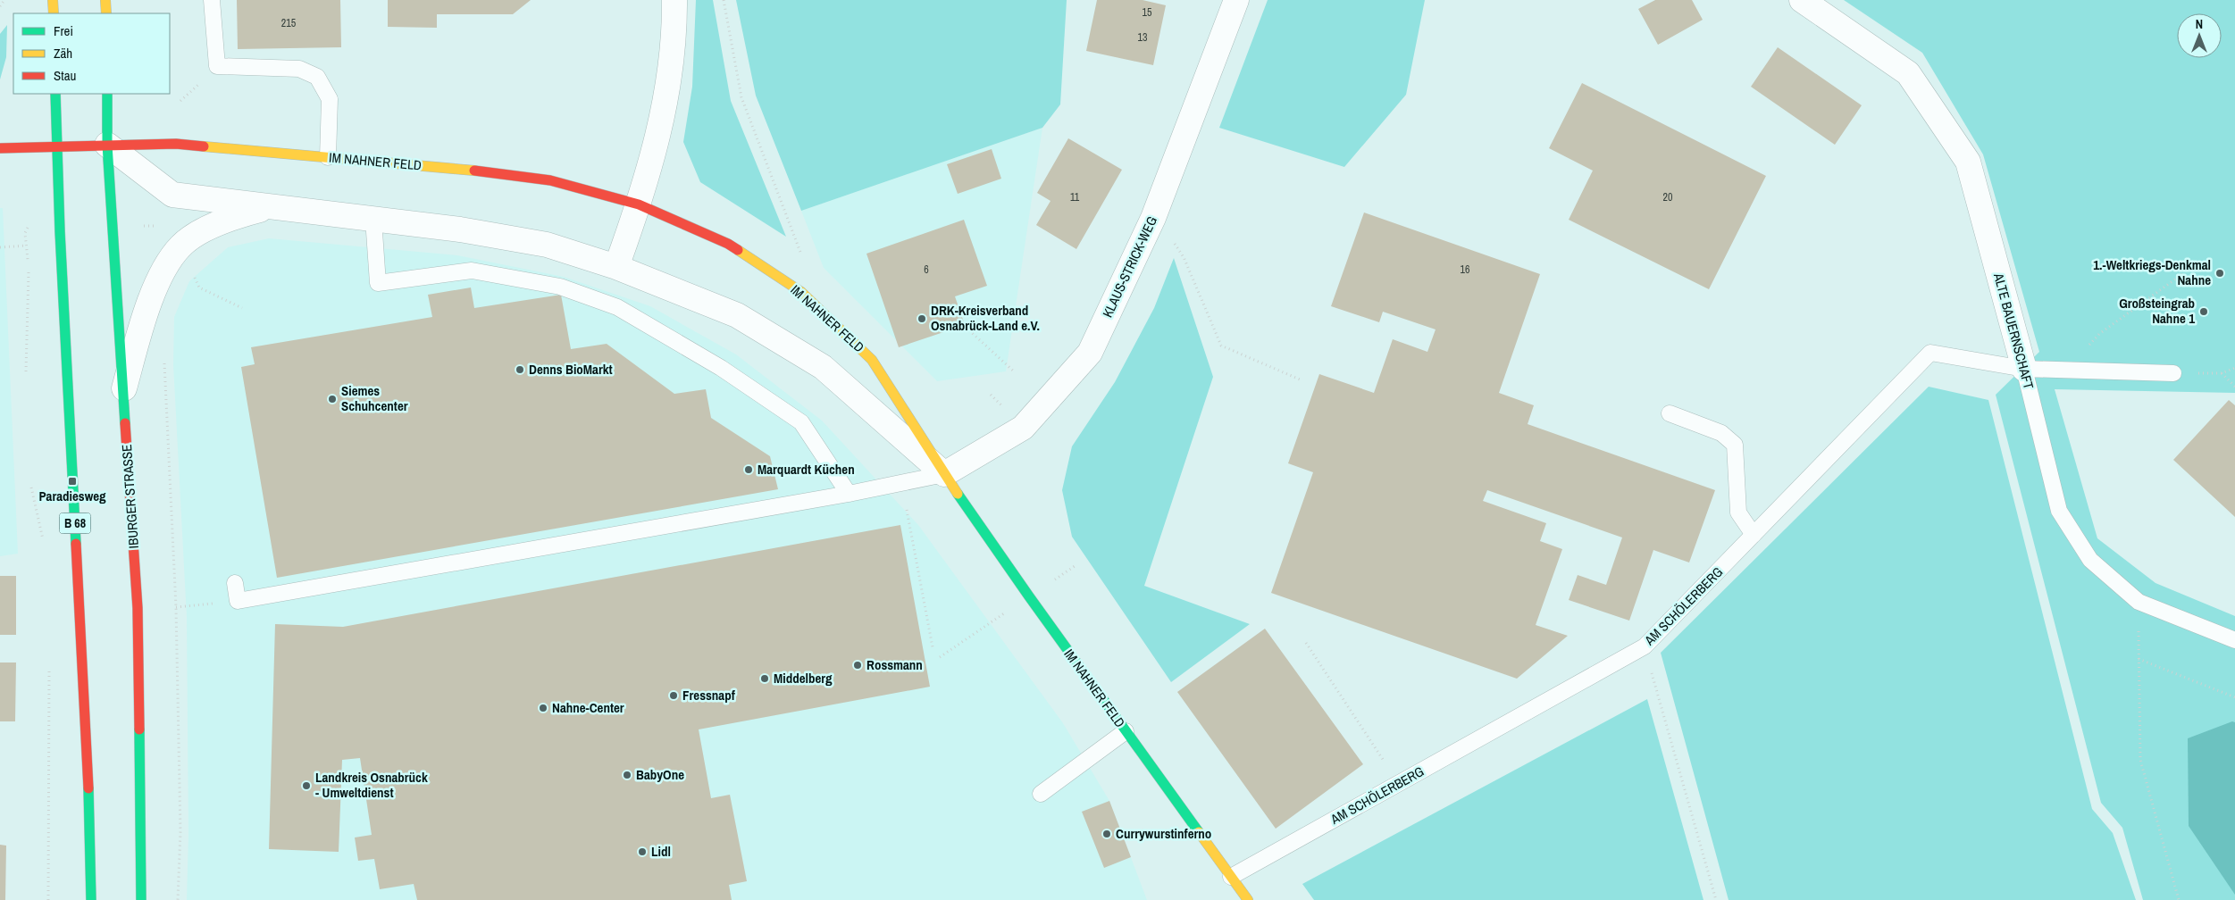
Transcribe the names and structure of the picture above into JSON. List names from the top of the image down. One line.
{"streets":{"main road":["IM NAHNER FELD","IBURGER STRASSE","B 68"],"street":["KLAUS-STRICK-WEG","ALTE BAUERNSCHAFT"],"lane":["AM SCHÖLERBERG"]},"crossings":[["IM NAHNER FELD","KLAUS-STRICK-WEG"],["IM NAHNER FELD","IBURGER STRASSE"],["IM NAHNER FELD","B 68"],["IM NAHNER FELD","AM SCHÖLERBERG"],["ALTE BAUERNSCHAFT","AM SCHÖLERBERG"]],"places":{"other":["1.-Weltkriegs-Denkmal Nahne","Großsteingrab Nahne 1","DRK-Kreisverband Osnabrück-Land e.V.","Denns BioMarkt","Siemes Schuhcenter","Marquardt Küchen","Rossmann","Middelberg","Fressnapf","Nahne-Center","BabyOne","Landkreis Osnabrück - Umweltdienst","Currywurstinferno","Lidl"],"transit":["Paradiesweg"]},"house_numbers":["15","215","13","11","20","6","16"],"legend":["Frei","Zäh","Stau"],"north":"top"}
